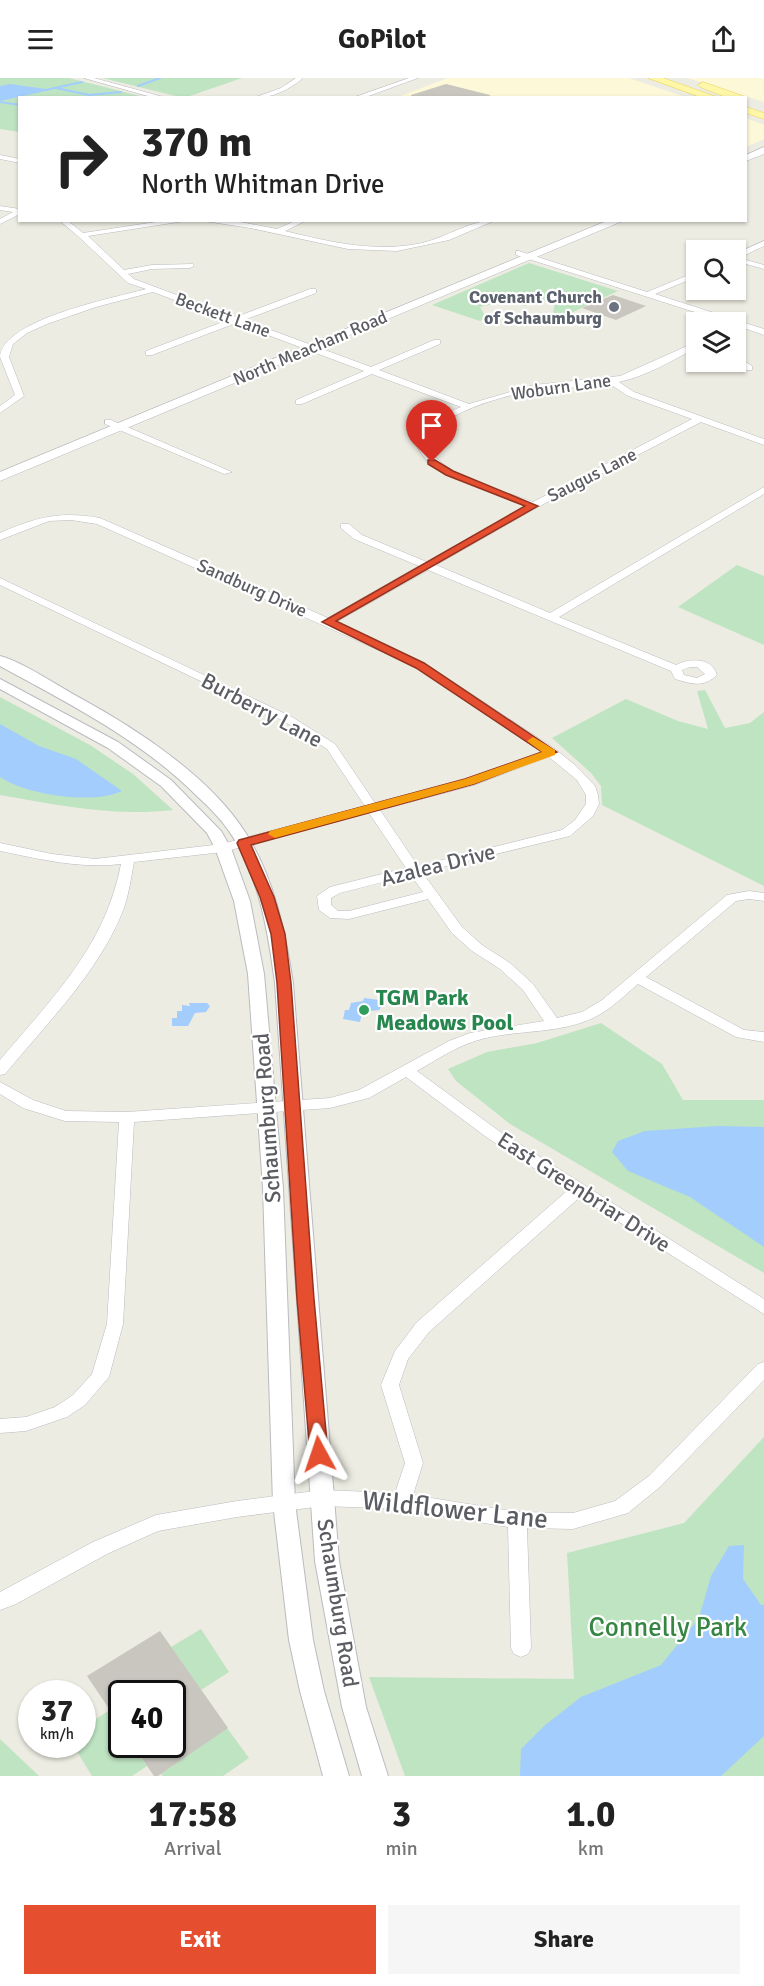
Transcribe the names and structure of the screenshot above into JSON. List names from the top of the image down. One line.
{"streets":{"main road":["North Meacham Road"],"street":["Beckett Lane","Woburn Lane","Saugus Lane","Sandburg Drive","Burberry Lane","Azalea Drive","Schaumburg Road","East Greenbriar Drive","Wildflower Lane"]},"crossings":[["Beckett Lane","North Meacham Road"],["Beckett Lane","Woburn Lane"],["Woburn Lane","Saugus Lane"],["Saugus Lane","Sandburg Drive"],["Sandburg Drive","Azalea Drive"],["Burberry Lane","Azalea Drive"],["Schaumburg Road","Wildflower Lane"]],"parks":["Connelly Park"],"places":["Covenant Church of Schaumburg","TGM Park Meadows Pool"],"page":{"header":"GoPilot","turn":["370 m","North Whitman Drive"],"speed":"37 km/h","limit":"40","eta":["17:58","Arrival","3","min","1.0","km"],"buttons":["Exit","Share"]}}
